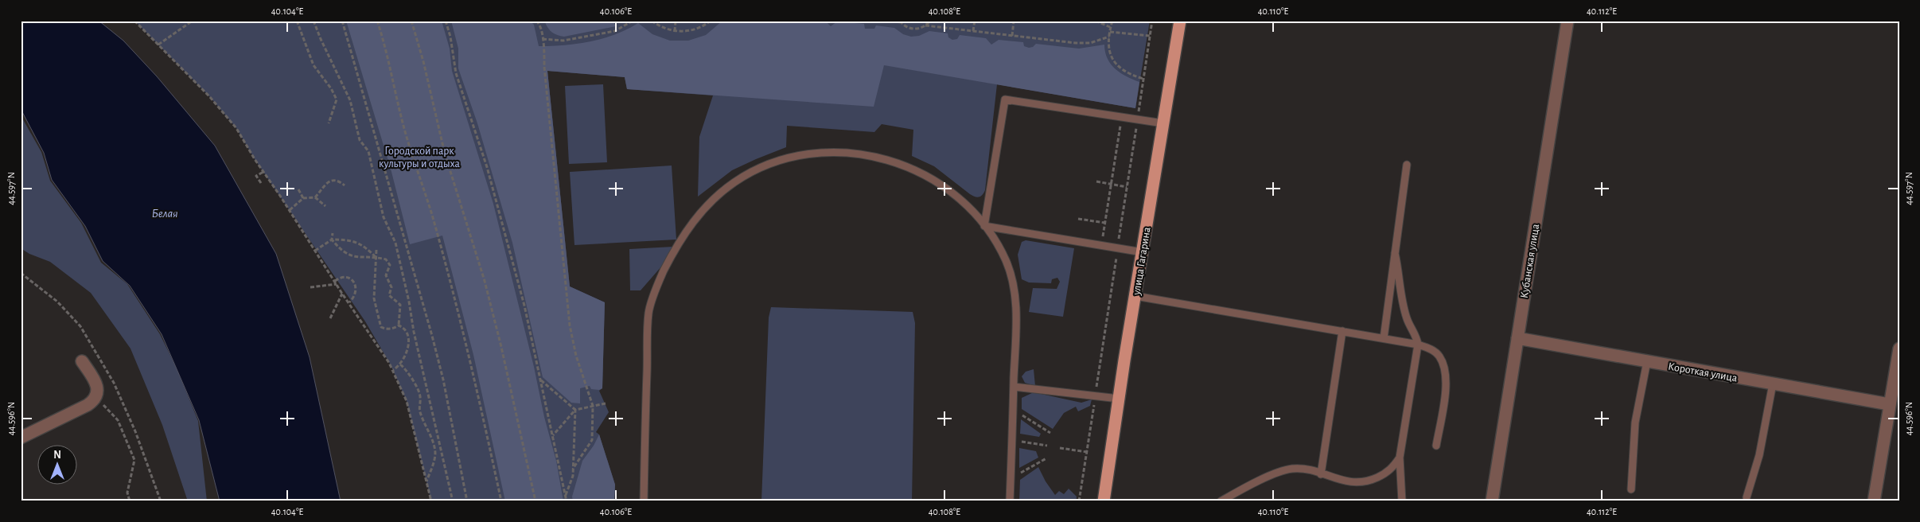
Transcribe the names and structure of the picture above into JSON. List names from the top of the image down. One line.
{"streets":{"main road":["улица Гагарина"],"street":["Кубанская улица","Короткая улица"]},"crossings":[["Кубанская улица","Короткая улица"]],"water":["Белая"],"parks":["Городской парк культуры и отдыха"],"north":"top","coordinates":["40.104°E","40.106°E","40.108°E","40.110°E","40.112°E","44.597°N","44.596°N"]}
